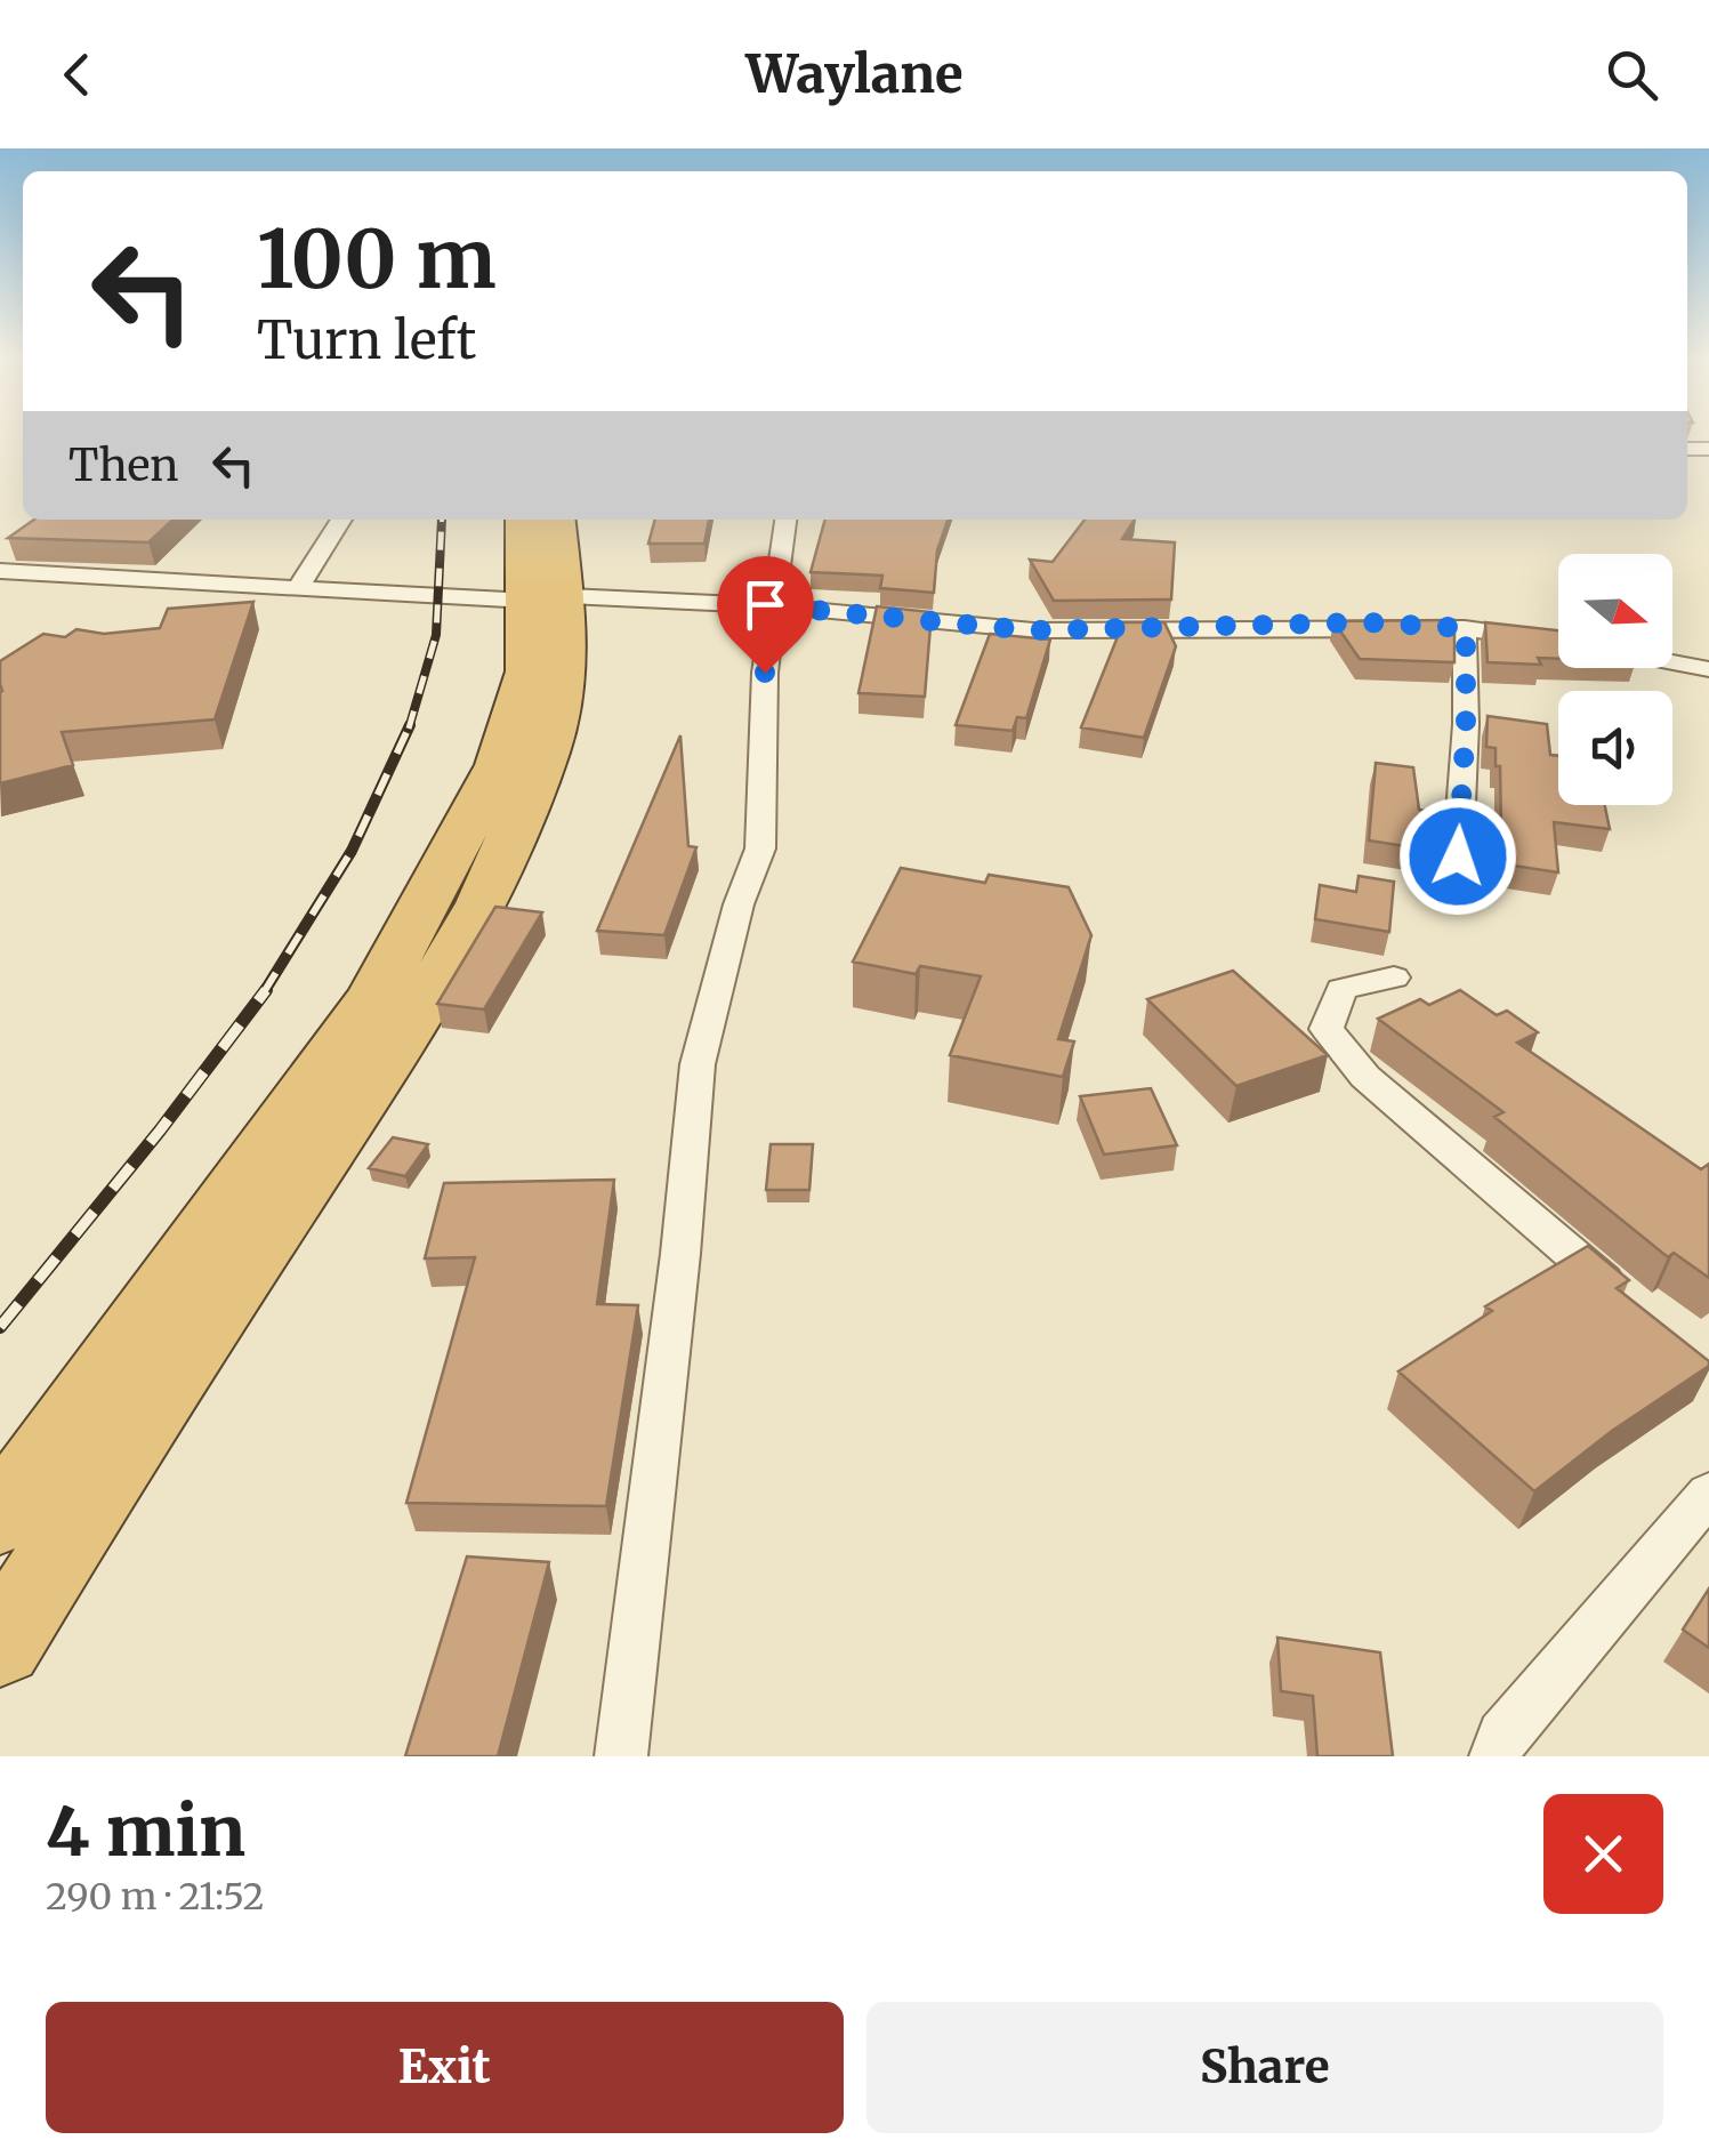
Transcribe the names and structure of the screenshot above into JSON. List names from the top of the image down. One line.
{"north":"right","page":{"header":"Waylane","turn":["100 m","Turn left"],"then":"Then","heading":["4 min","290 m · 21:52"],"buttons":["Exit","Share"]}}
